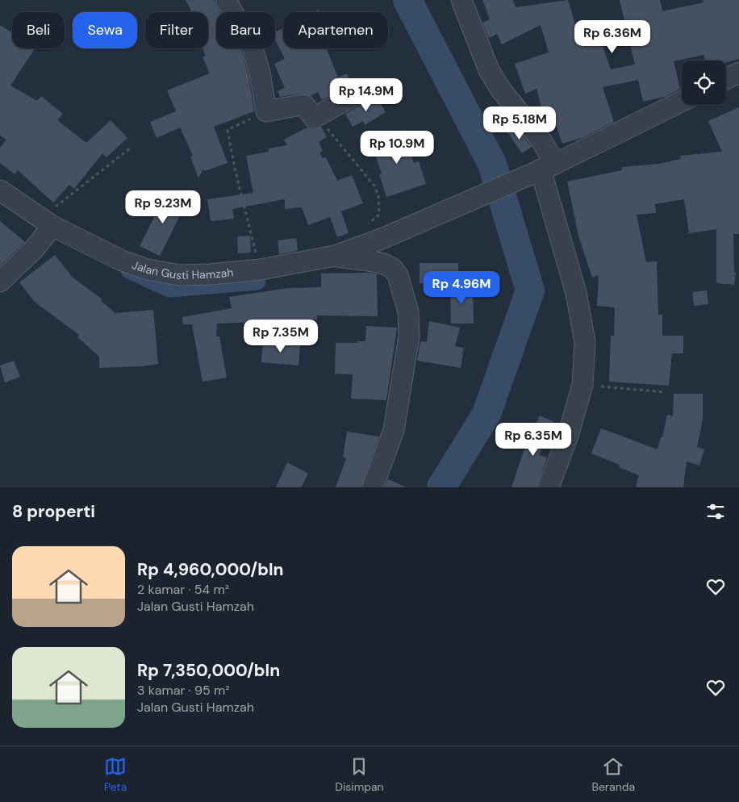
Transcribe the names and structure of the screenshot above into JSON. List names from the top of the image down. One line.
{"streets":{"street":["Jalan Gusti Hamzah"]},"page":{"chip":["Beli","Sewa","Filter","Baru","Apartemen"],"price":["Rp 6.36M","Rp 14.9M","Rp 5.18M","Rp 10.9M","Rp 9.23M","Rp 4.96M","Rp 7.35M","Rp 6.35M"],"heading":"8 properti","list":[{"name":"Rp 4,960,000/bln","note":"2 kamar · 54 m² · Jalan Gusti Hamzah"},{"name":"Rp 7,350,000/bln","note":"3 kamar · 95 m² · Jalan Gusti Hamzah"}],"tabs":["Peta","Disimpan","Beranda"]}}
